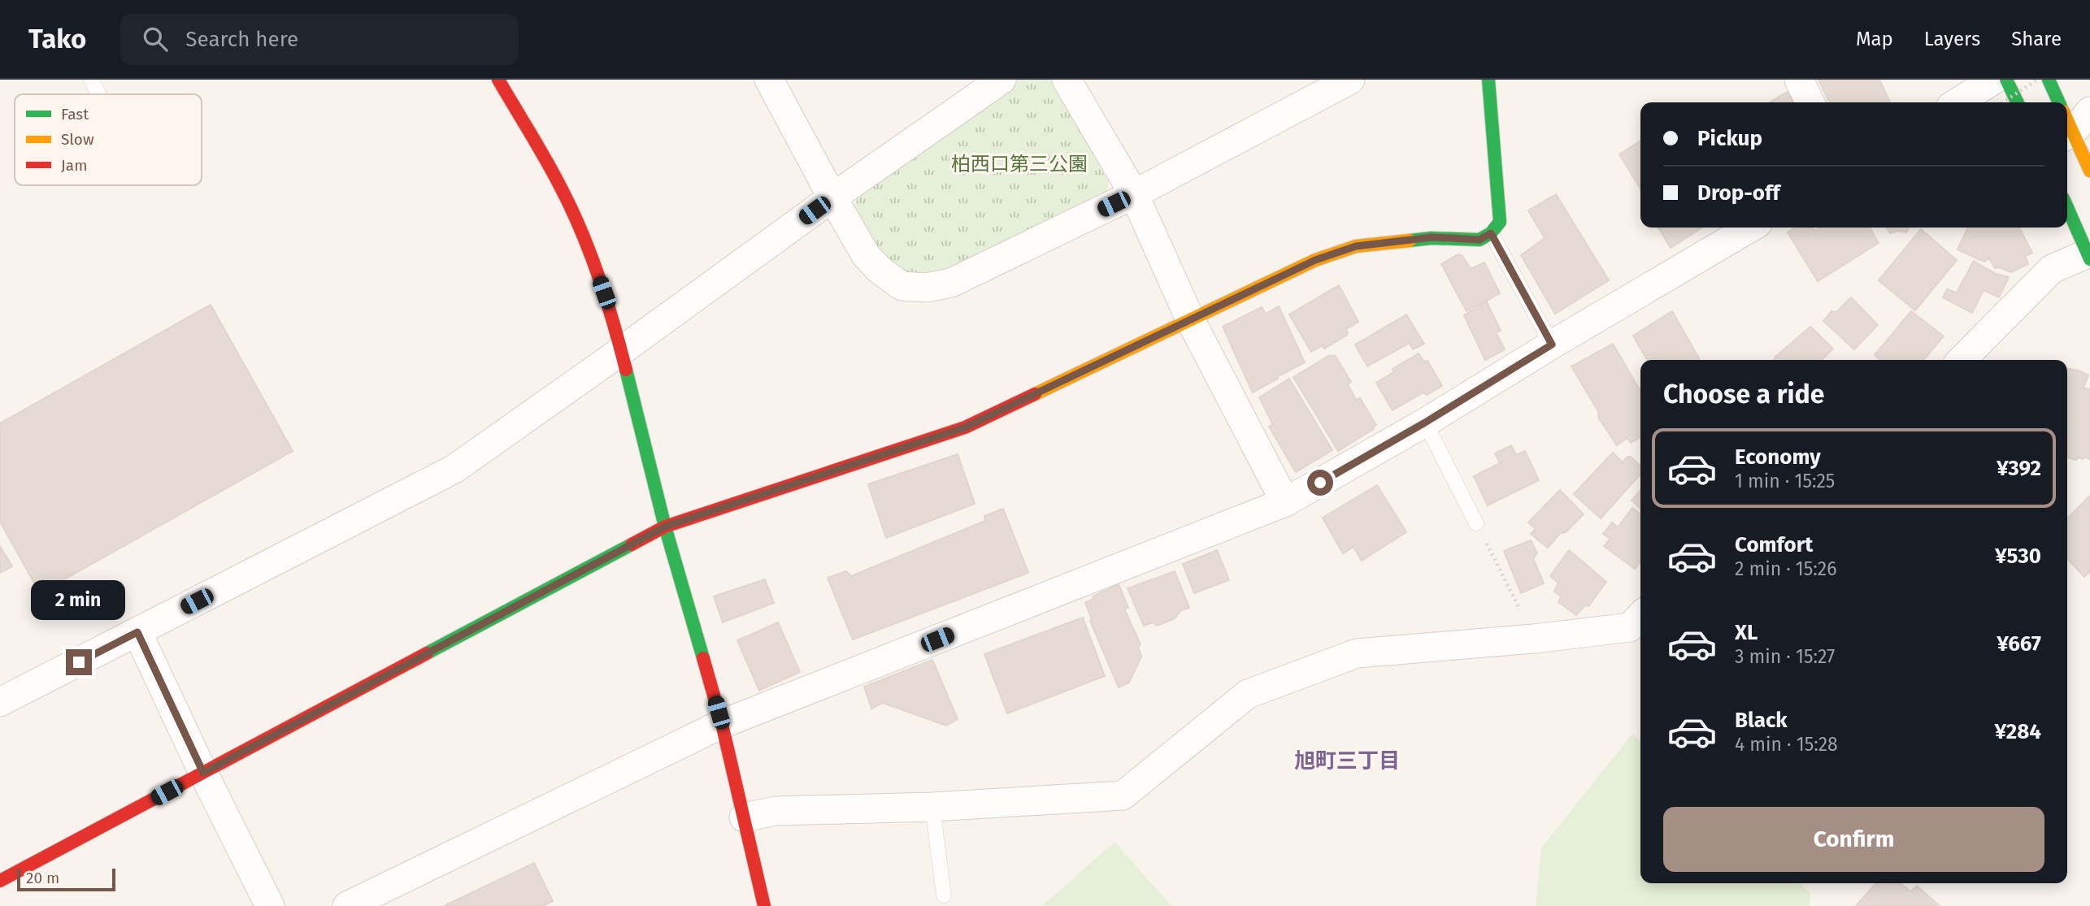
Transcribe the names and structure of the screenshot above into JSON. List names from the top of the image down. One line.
{"districts":["旭町三丁目"],"parks":["柏西口第三公園"],"legend":["Fast","Slow","Jam"],"scale_bar":"20 m","page":{"header":"Tako","search":"Search here","nav":["Map","Layers","Share"],"banner":["Pickup","Drop-off"],"heading":"Choose a ride","list":[{"name":"Economy","note":"1 min · 15:25","value":"¥392"},{"name":"Comfort","note":"2 min · 15:26","value":"¥530"},{"name":"XL","note":"3 min · 15:27","value":"¥667"},{"name":"Black","note":"4 min · 15:28","value":"¥284"}],"bubble":"2 min","buttons":"Confirm","scale":"20 m"}}
